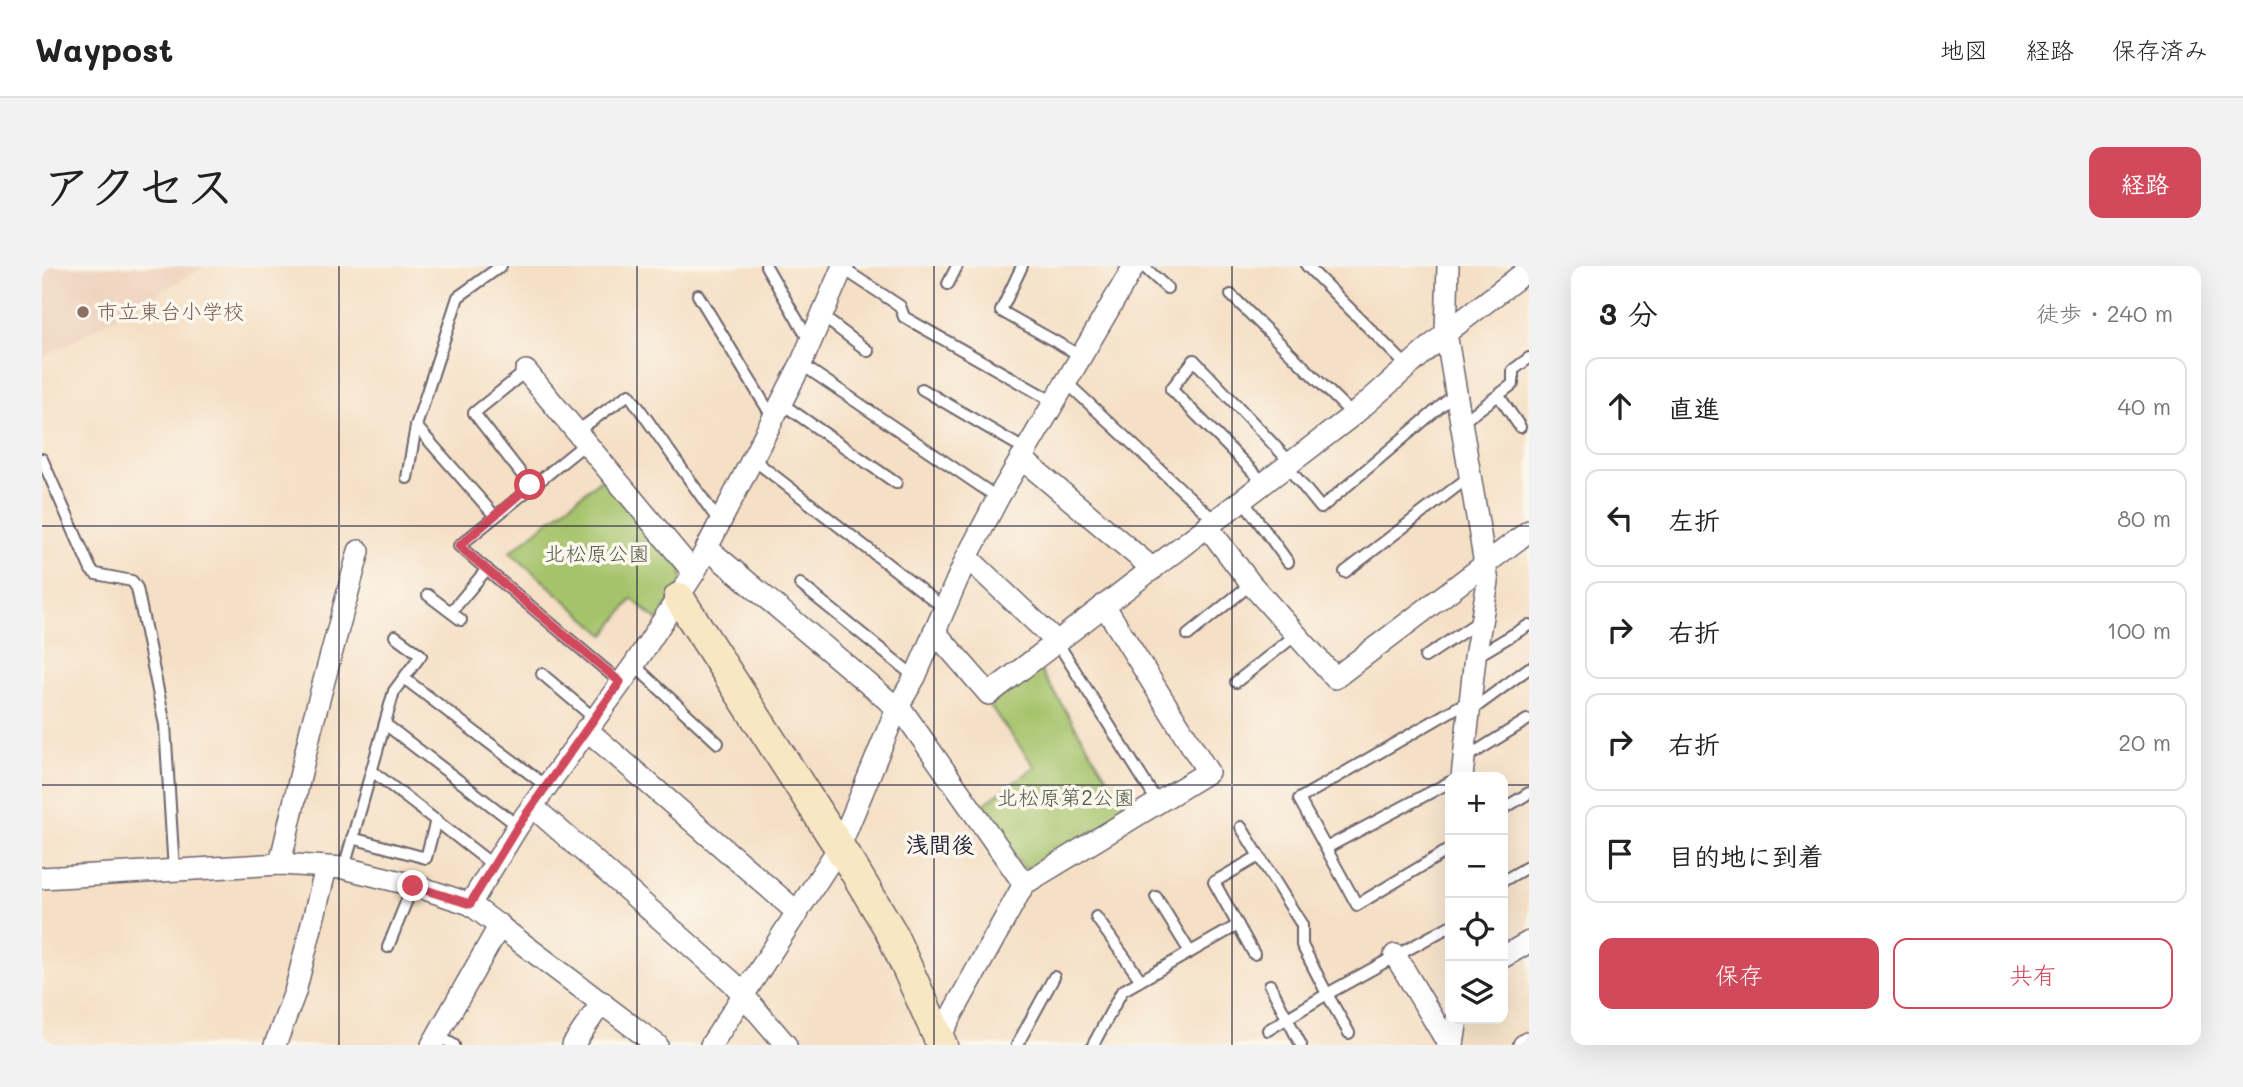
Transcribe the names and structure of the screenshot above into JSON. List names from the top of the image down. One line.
{"districts":["浅間後"],"parks":["北松原公園","北松原第2公園"],"places":["市立東台小学校"],"page":{"header":"Waypost","nav":["地図","経路","保存済み"],"title":"アクセス","buttons":["経路",["保存","共有"]],"heading":["3 分","徒歩 · 240 m"],"list":[["直進","40 m"],["左折","80 m"],["右折","100 m"],["右折","20 m"],"目的地に到着"],"map_buttons":["+","−"]}}
